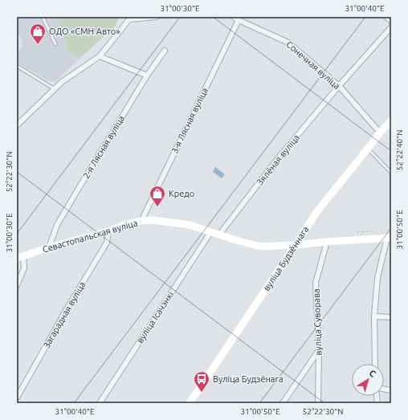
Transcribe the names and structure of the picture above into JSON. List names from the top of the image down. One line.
{"streets":{"street":["Сонечная вуліца","3-я Лясная вуліца","2-я Лясная вуліца","Зялёная вуліца","Севастопальская вуліца","вуліца Будзённага","Загарадная вуліца","вуліца Ісачэнкі","вуліца Суворава"]},"crossings":[["Сонечная вуліца","3-я Лясная вуліца"],["Сонечная вуліца","Зялёная вуліца"],["Сонечная вуліца","вуліца Будзённага"],["3-я Лясная вуліца","Севастопальская вуліца"],["2-я Лясная вуліца","Севастопальская вуліца"],["Зялёная вуліца","Севастопальская вуліца"],["Севастопальская вуліца","вуліца Будзённага"],["Севастопальская вуліца","Загарадная вуліца"],["Севастопальская вуліца","вуліца Ісачэнкі"],["Севастопальская вуліца","вуліца Суворава"]],"places":{"shop":["ОДО «СМН Авто»","Кредо"],"bus stop":["Вуліца Будзёнага"]},"north":"top right","coordinates":["31°00'30\"E","31°00'40\"E","52°22'40\"N","52°22'30\"N","31°00'50\"E"]}
